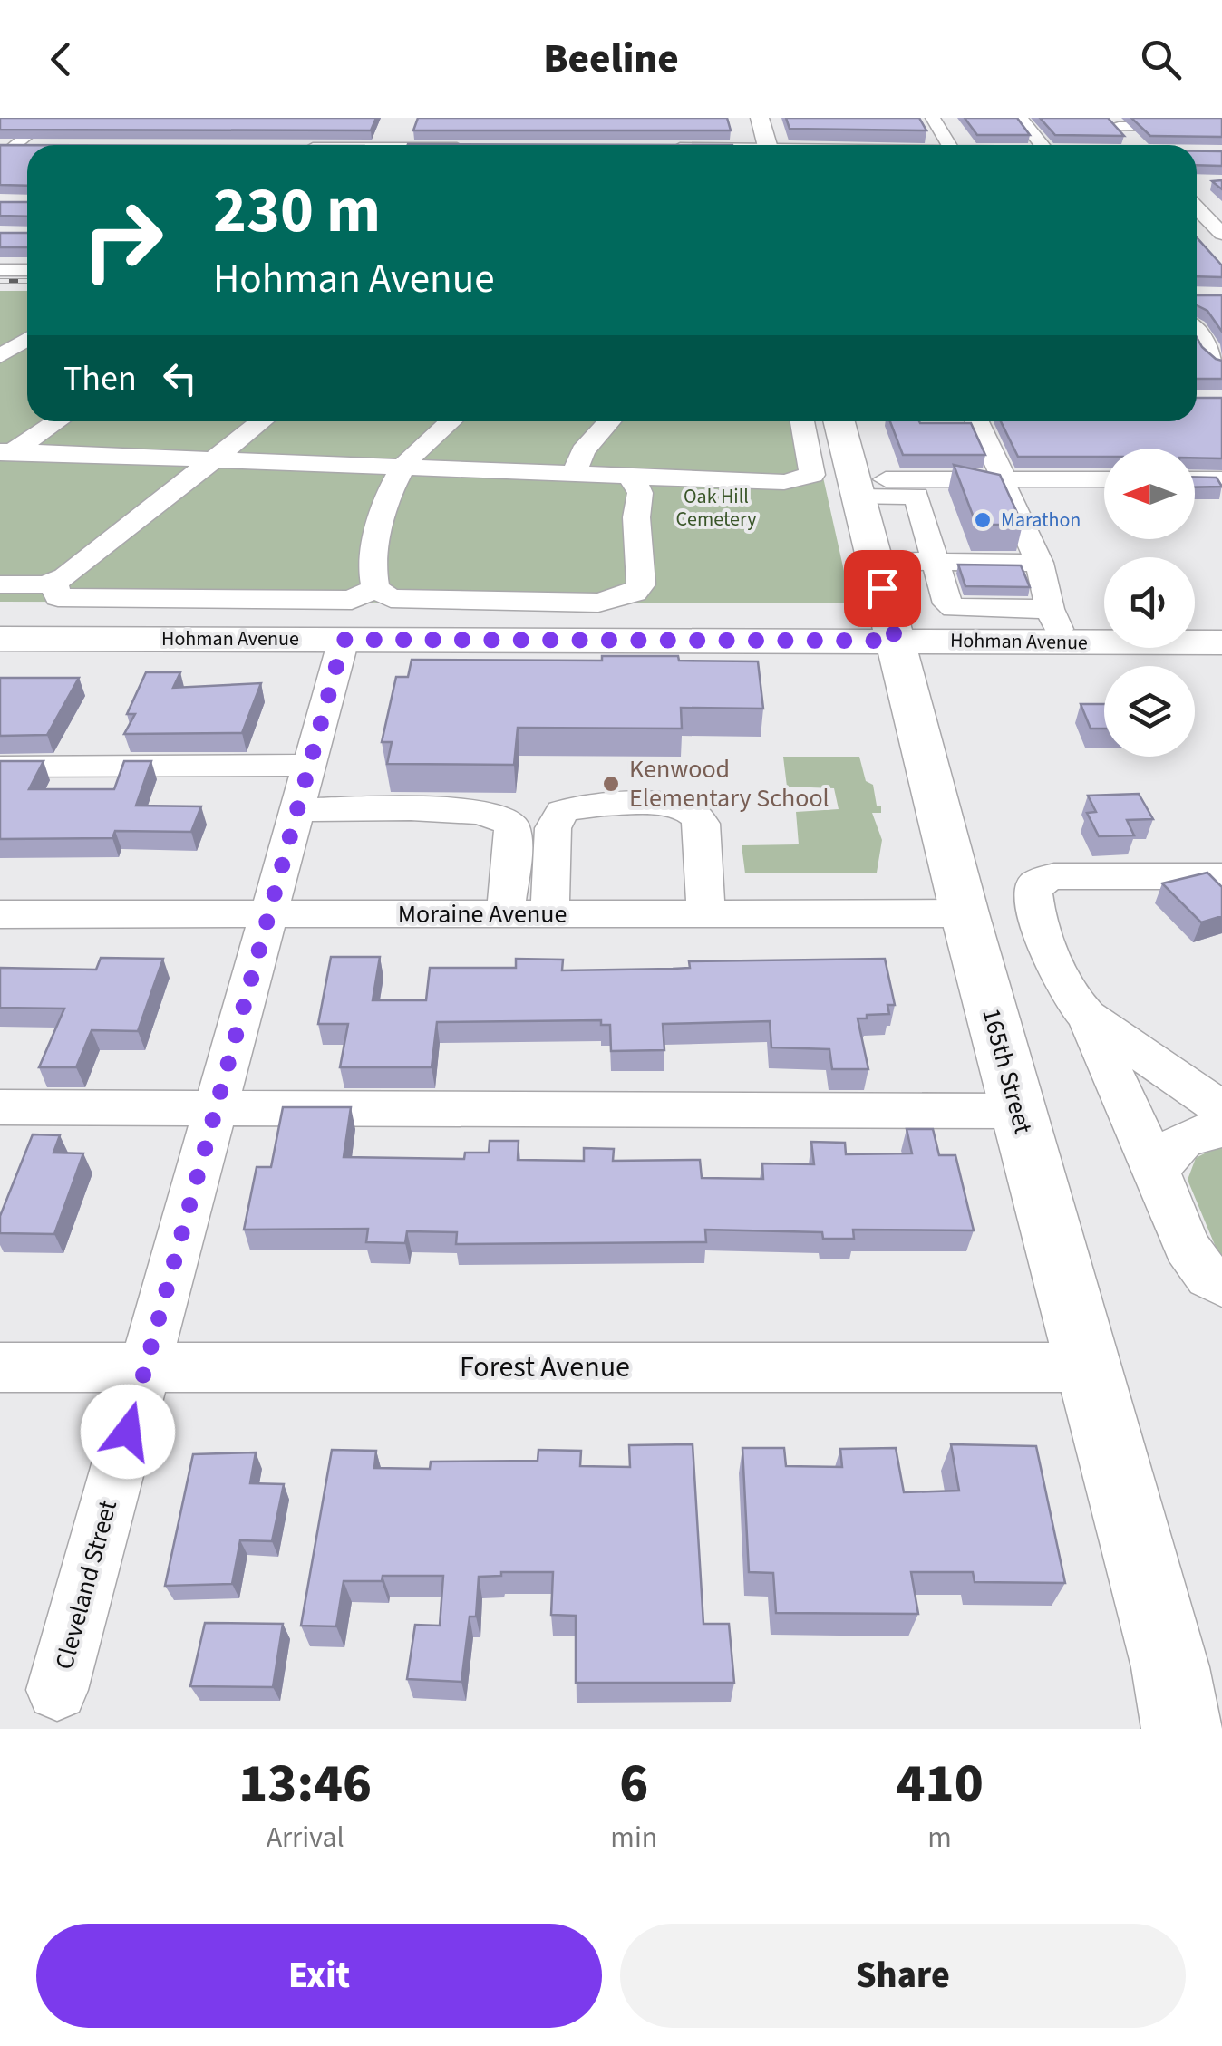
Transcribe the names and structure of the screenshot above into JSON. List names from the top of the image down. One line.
{"streets":{"main road":["Hohman Avenue","165th Street"],"street":["Moraine Avenue","Forest Avenue","Cleveland Street"]},"crossings":[["Hohman Avenue","165th Street"],["Hohman Avenue","Cleveland Street"],["Moraine Avenue","165th Street"],["Moraine Avenue","Cleveland Street"],["165th Street","Forest Avenue"],["Forest Avenue","Cleveland Street"]],"parks":["Oak Hill Cemetery"],"places":["Marathon","Kenwood Elementary School"],"north":"left","page":{"header":"Beeline","turn":["230 m","Hohman Avenue"],"then":"Then","eta":["13:46","Arrival","6","min","410","m"],"buttons":["Exit","Share"]}}
